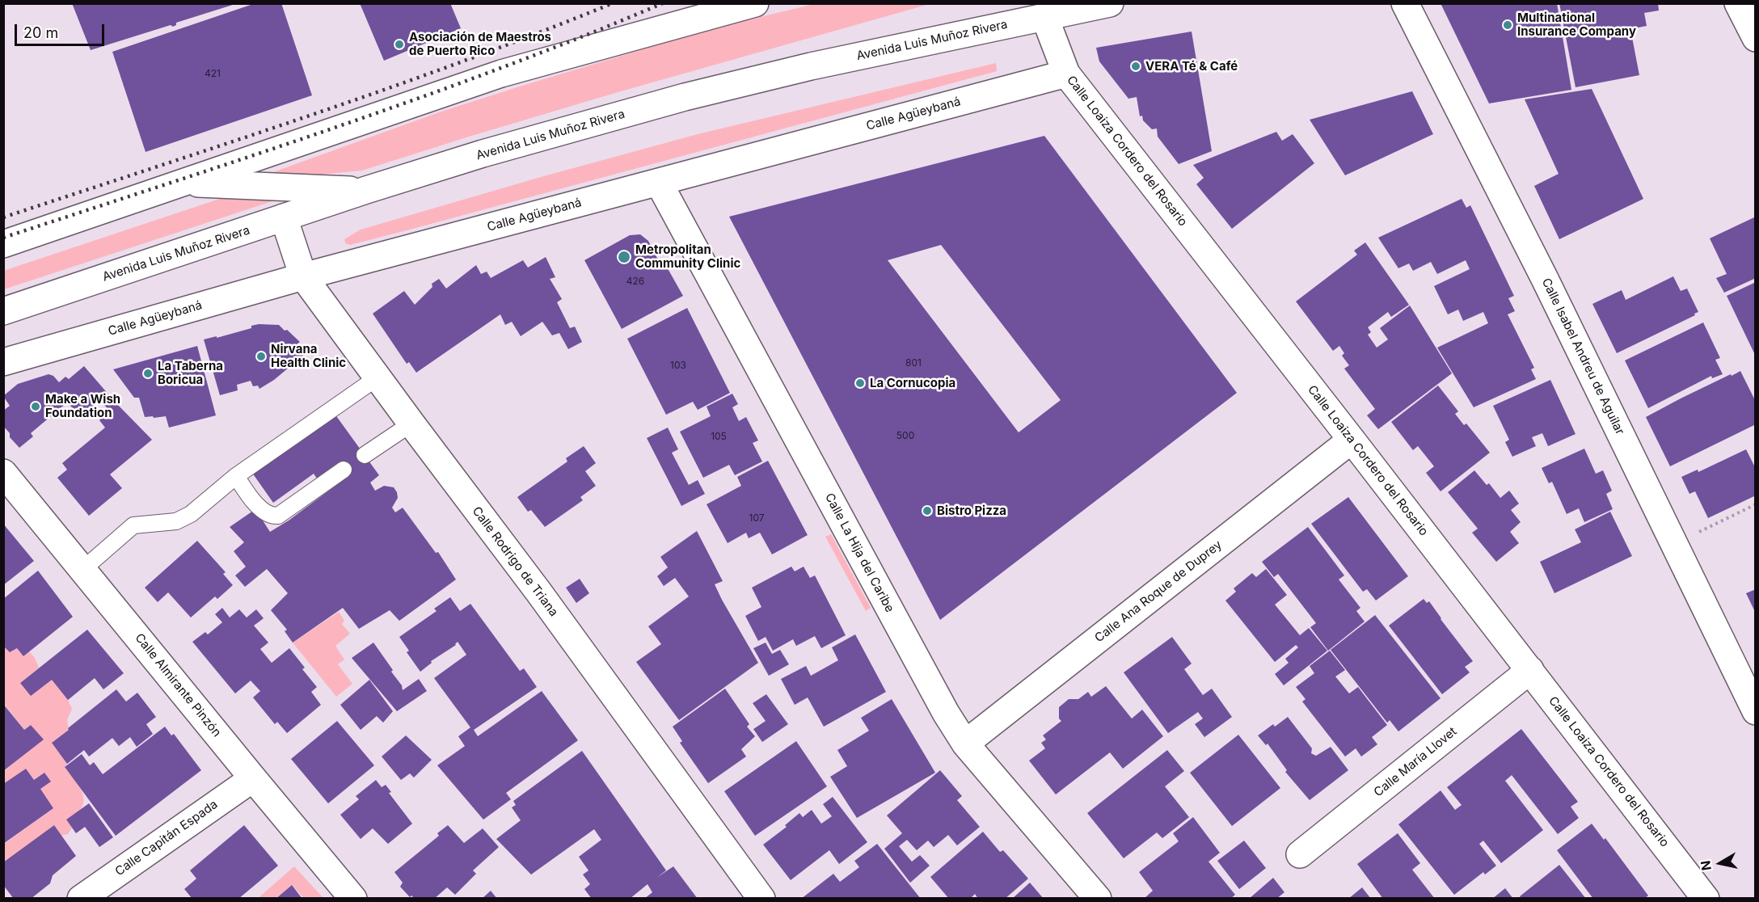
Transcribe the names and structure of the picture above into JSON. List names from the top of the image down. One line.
{"streets":{"street":["Avenida Luis Muñoz Rivera","Calle Agüeybaná","Calle Loaiza Cordero del Rosario","Calle Isabel Andreu de Aguilar","Calle La Hija del Caribe","Calle Rodrigo de Triana","Calle Ana Roque de Duprey","Calle Almirante Pinzón","Calle María Llovet","Calle Capitán Espada"]},"crossings":[["Avenida Luis Muñoz Rivera","Calle Loaiza Cordero del Rosario"],["Avenida Luis Muñoz Rivera","Calle Rodrigo de Triana"],["Calle Agüeybaná","Calle Loaiza Cordero del Rosario"],["Calle Agüeybaná","Calle La Hija del Caribe"],["Calle Agüeybaná","Calle Rodrigo de Triana"],["Calle Loaiza Cordero del Rosario","Calle Ana Roque de Duprey"],["Calle Loaiza Cordero del Rosario","Calle María Llovet"],["Calle La Hija del Caribe","Calle Ana Roque de Duprey"],["Calle Almirante Pinzón","Calle Capitán Espada"]],"places":["Multinational Insurance Company","Asociación de Maestros de Puerto Rico","VERA Té & Café","Metropolitan Community Clinic","Nirvana Health Clinic","La Taberna Boricua","La Cornucopia","Make a Wish Foundation","Bistro Pizza"],"house_numbers":["421","426","801","103","500","105","107"],"scale_bar":"20 m","north":"left"}
